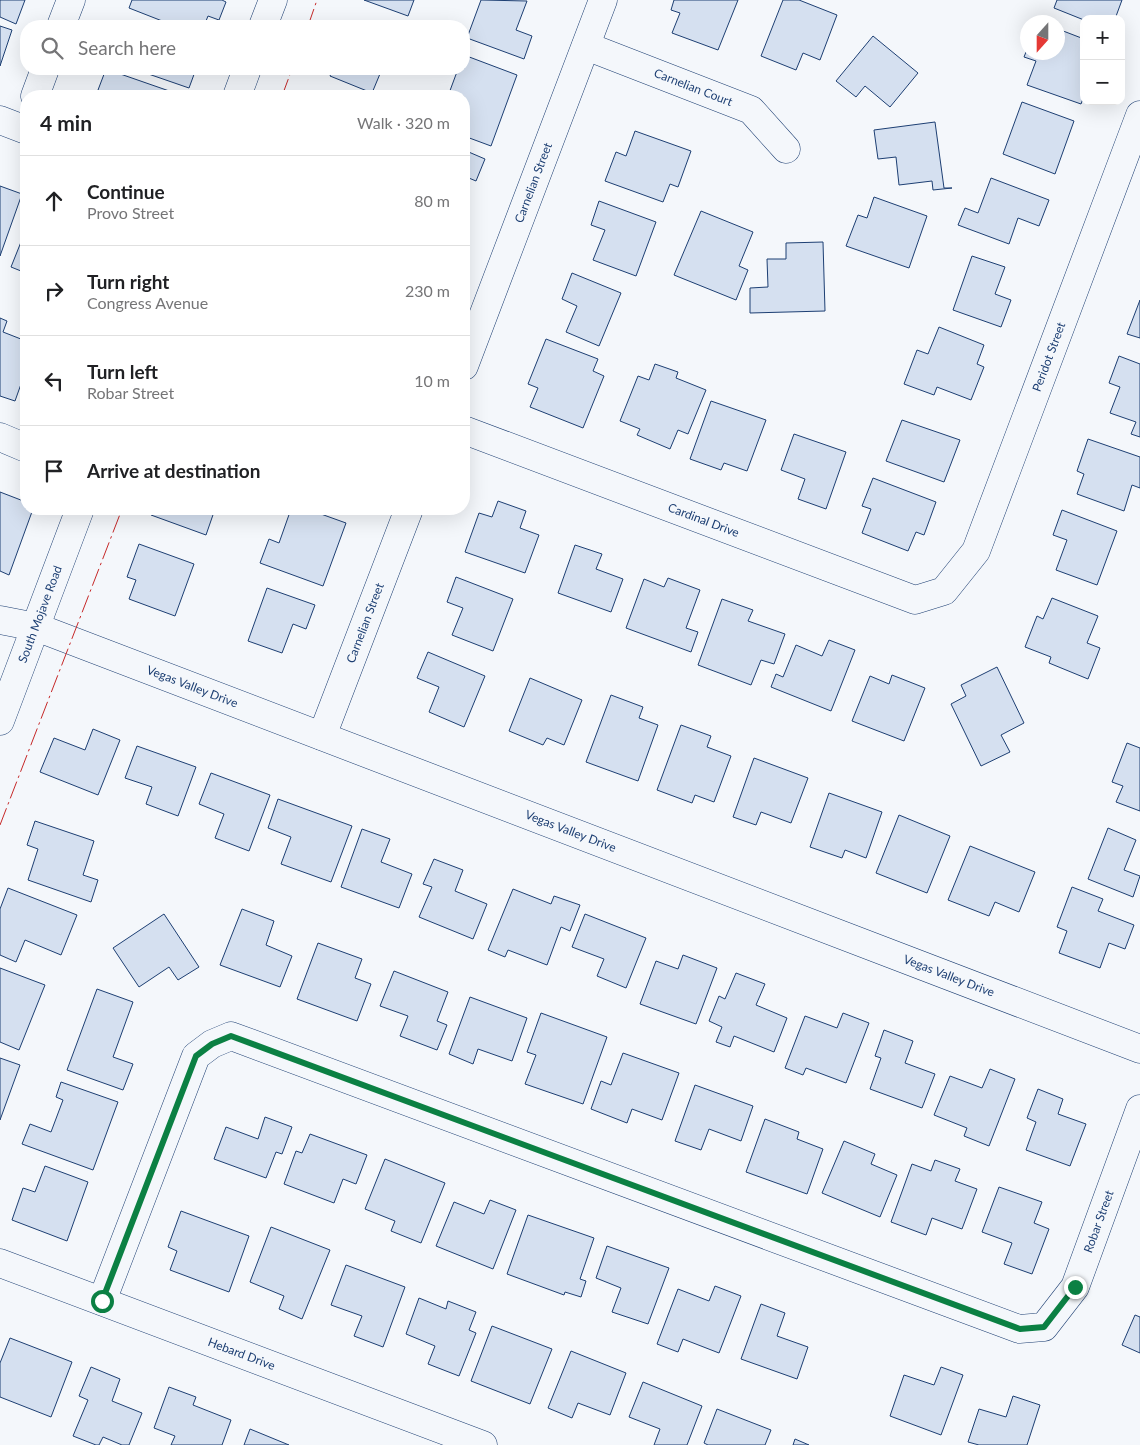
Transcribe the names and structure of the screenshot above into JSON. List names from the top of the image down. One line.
{"streets":{"street":["Carnelian Court","Carnelian Street","Peridot Street","Cardinal Drive","South Mojave Road","Vegas Valley Drive","Robar Street","Hebard Drive"]},"crossings":[["Carnelian Court","Carnelian Street"],["Carnelian Street","Vegas Valley Drive"],["Peridot Street","Cardinal Drive"],["South Mojave Road","Vegas Valley Drive"],["Robar Street","Hebard Drive"]],"north":"bottom","page":{"map_buttons":["+","−"],"search":"Search here","heading":["4 min","Walk · 320 m"],"list":[["Continue","Provo Street","80 m"],["Turn right","Congress Avenue","230 m"],["Turn left","Robar Street","10 m"],"Arrive at destination"]}}
